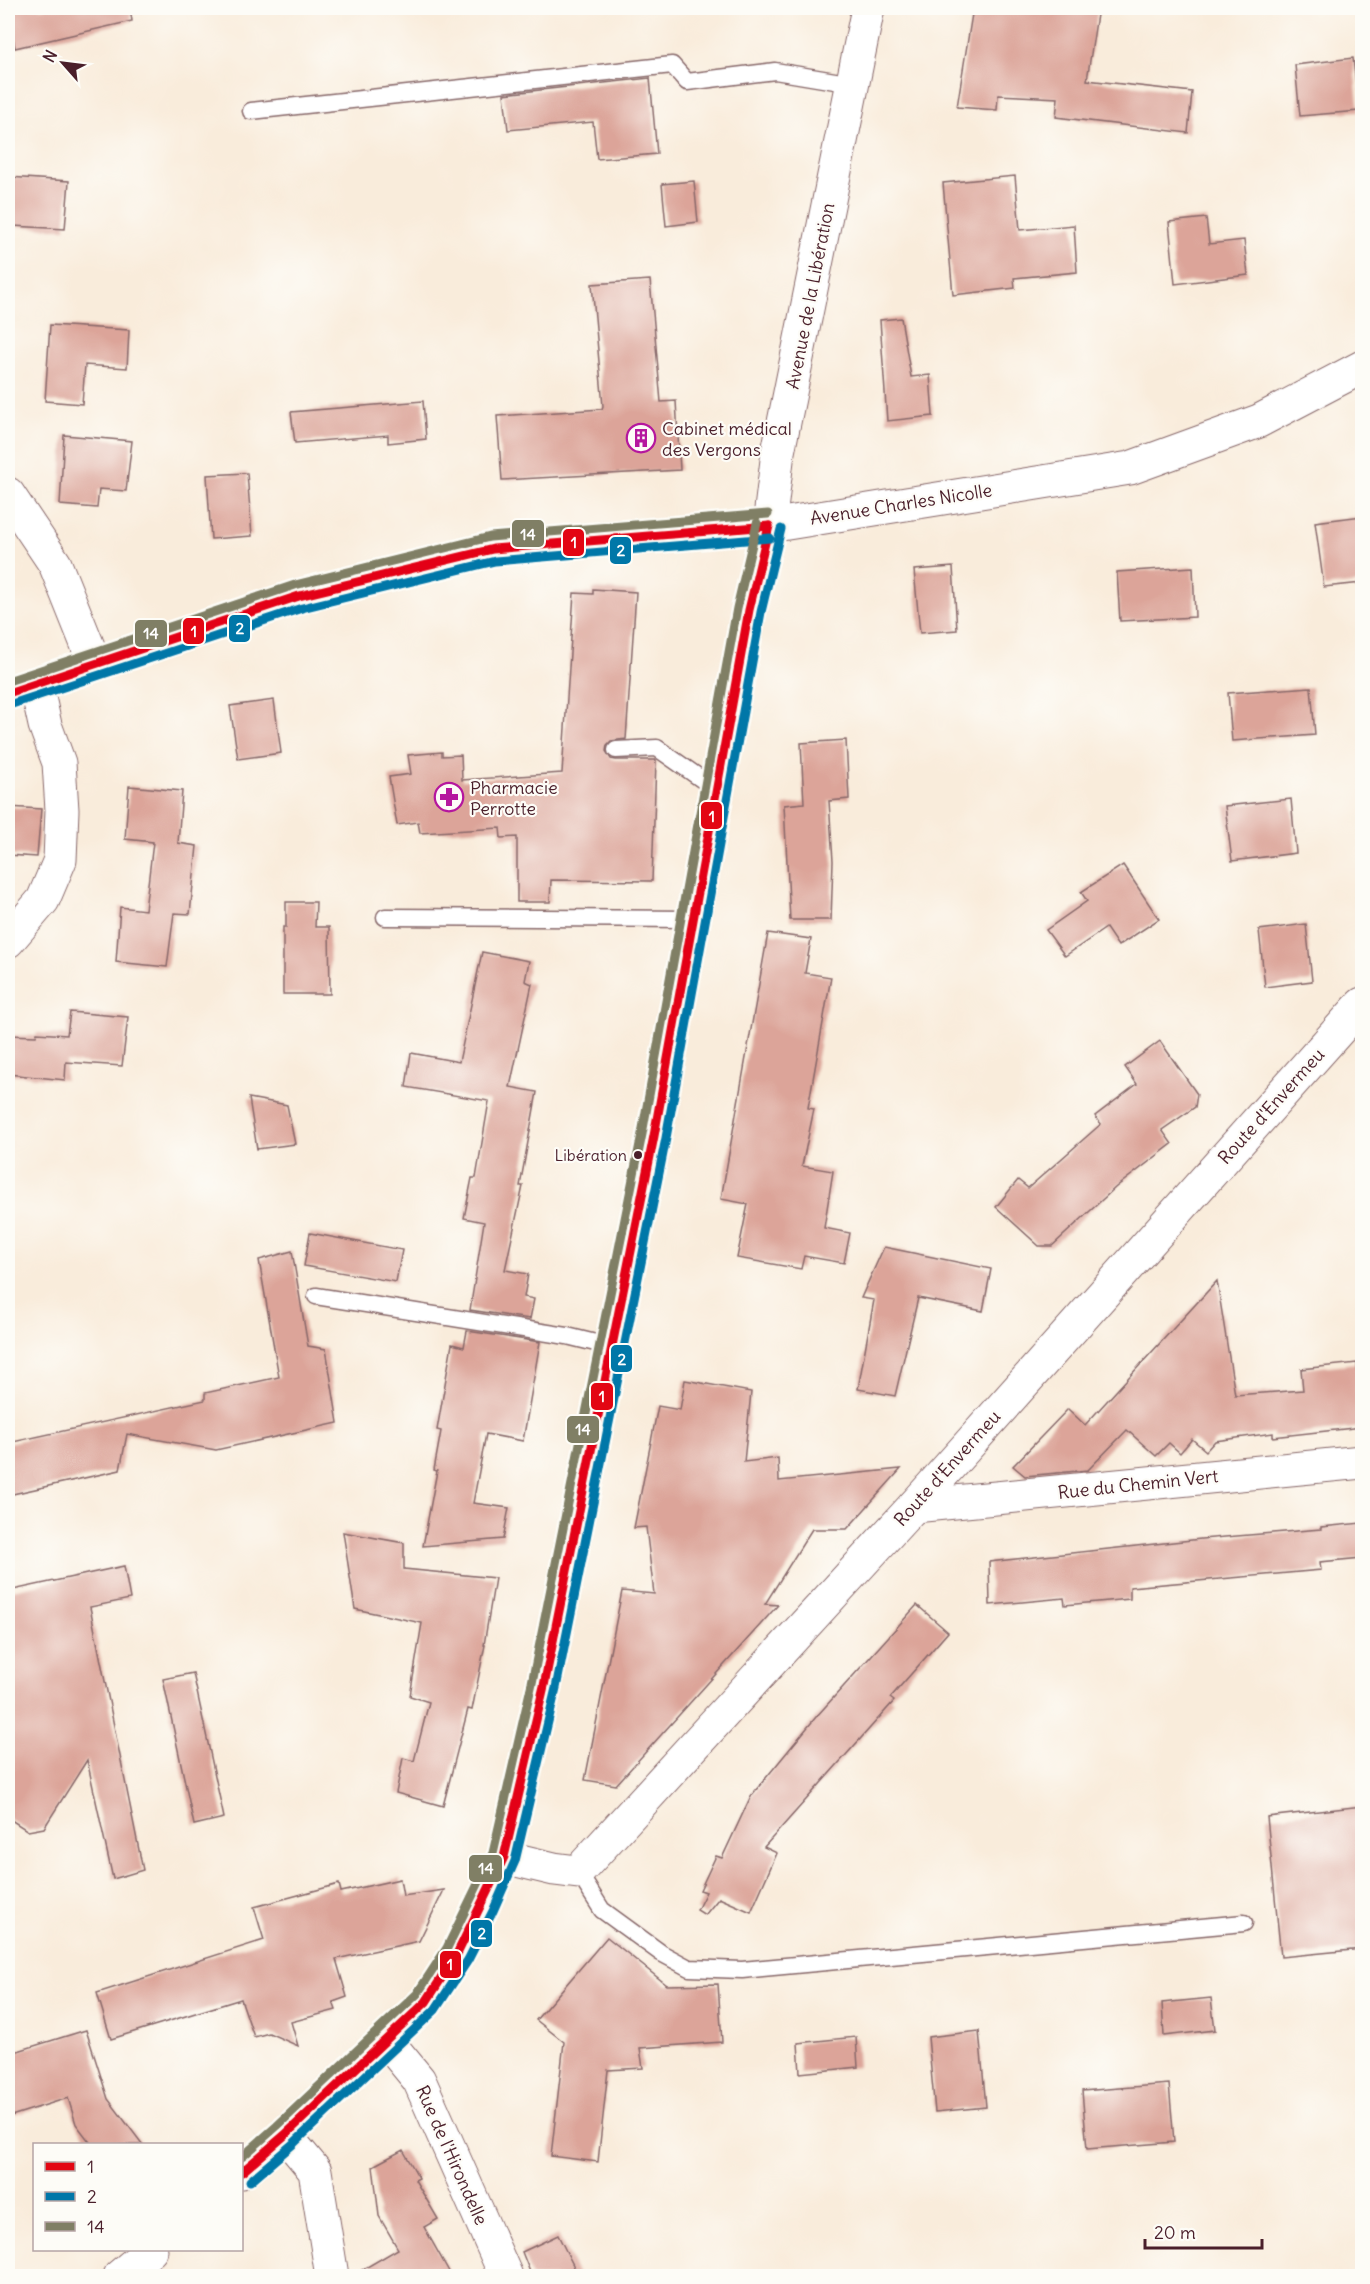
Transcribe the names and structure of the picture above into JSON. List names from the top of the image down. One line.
{"streets":{"street":["Avenue de la Libération","Avenue Charles Nicolle","Route d'Envermeu","Rue du Chemin Vert","Rue de l'Hirondelle"]},"crossings":[["Avenue de la Libération","Avenue Charles Nicolle"],["Avenue de la Libération","Rue de l'Hirondelle"],["Route d'Envermeu","Rue du Chemin Vert"]],"places":{"building":["Cabinet médical des Vergons"],"pharmacy":["Pharmacie Perrotte"],"other":["Libération"]},"lines":["transit line 14","transit line 1","transit line 2"],"legend":["1","2","14"],"scale_bar":"20 m","north":"top left"}
